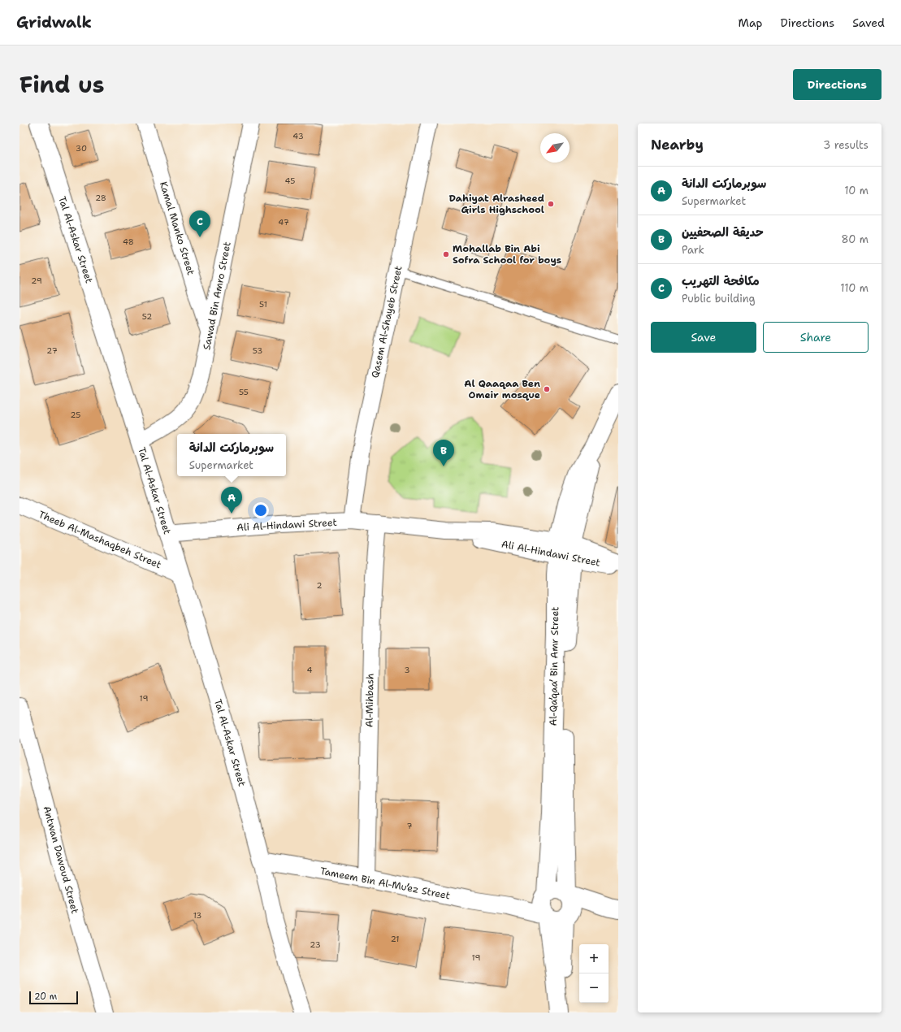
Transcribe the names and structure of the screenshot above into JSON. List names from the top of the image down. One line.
{"streets":{"street":["Kamal Manko Street","Tal Al-Askar Street","Sawad Bin Amro Street","Qasem Al-Shayeb Street","Ali Al-Hindawi Street","Theeb Al-Mashaqbeh Street","Al-Qa’qaa’ Bin Amr Street","Al-Mihbash","Antwan Dawoud Street","Tameem Bin Al-Mu’ez Street"]},"crossings":[["Kamal Manko Street","Sawad Bin Amro Street"],["Tal Al-Askar Street","Sawad Bin Amro Street"],["Tal Al-Askar Street","Ali Al-Hindawi Street"],["Tal Al-Askar Street","Theeb Al-Mashaqbeh Street"],["Tal Al-Askar Street","Tameem Bin Al-Mu’ez Street"],["Qasem Al-Shayeb Street","Ali Al-Hindawi Street"],["Ali Al-Hindawi Street","Al-Qa’qaa’ Bin Amr Street"],["Ali Al-Hindawi Street","Al-Mihbash"],["Al-Qa’qaa’ Bin Amr Street","Tameem Bin Al-Mu’ez Street"],["Al-Mihbash","Tameem Bin Al-Mu’ez Street"]],"places":["Dahiyat Alrasheed Girls Highschool","Mohallab Bin Abi Sofra School for boys","Al Qaaqaa Ben Omeir mosque"],"house_numbers":["43","30","45","28","47","48","29","51","52","27","53","55","25","2","4","3","19","7","13","21","23","19"],"scale_bar":"20 m","north":"bottom left","page":{"header":"Gridwalk","nav":["Map","Directions","Saved"],"title":"Find us","buttons":["Directions",["Save","Share"]],"heading":["Nearby","3 results"],"list":[{"mark":"A","name":"سوبرماركت الدانة","note":"Supermarket","value":"10 m"},{"mark":"B","name":"حديقة الصحفيين","note":"Park","value":"80 m"},{"mark":"C","name":"مكافحة التهريب","note":"Public building","value":"110 m"}],"pins":["C","B","A"],"popup":["سوبرماركت الدانة","Supermarket"],"map_buttons":["+","−"],"scale":"20 m"}}
